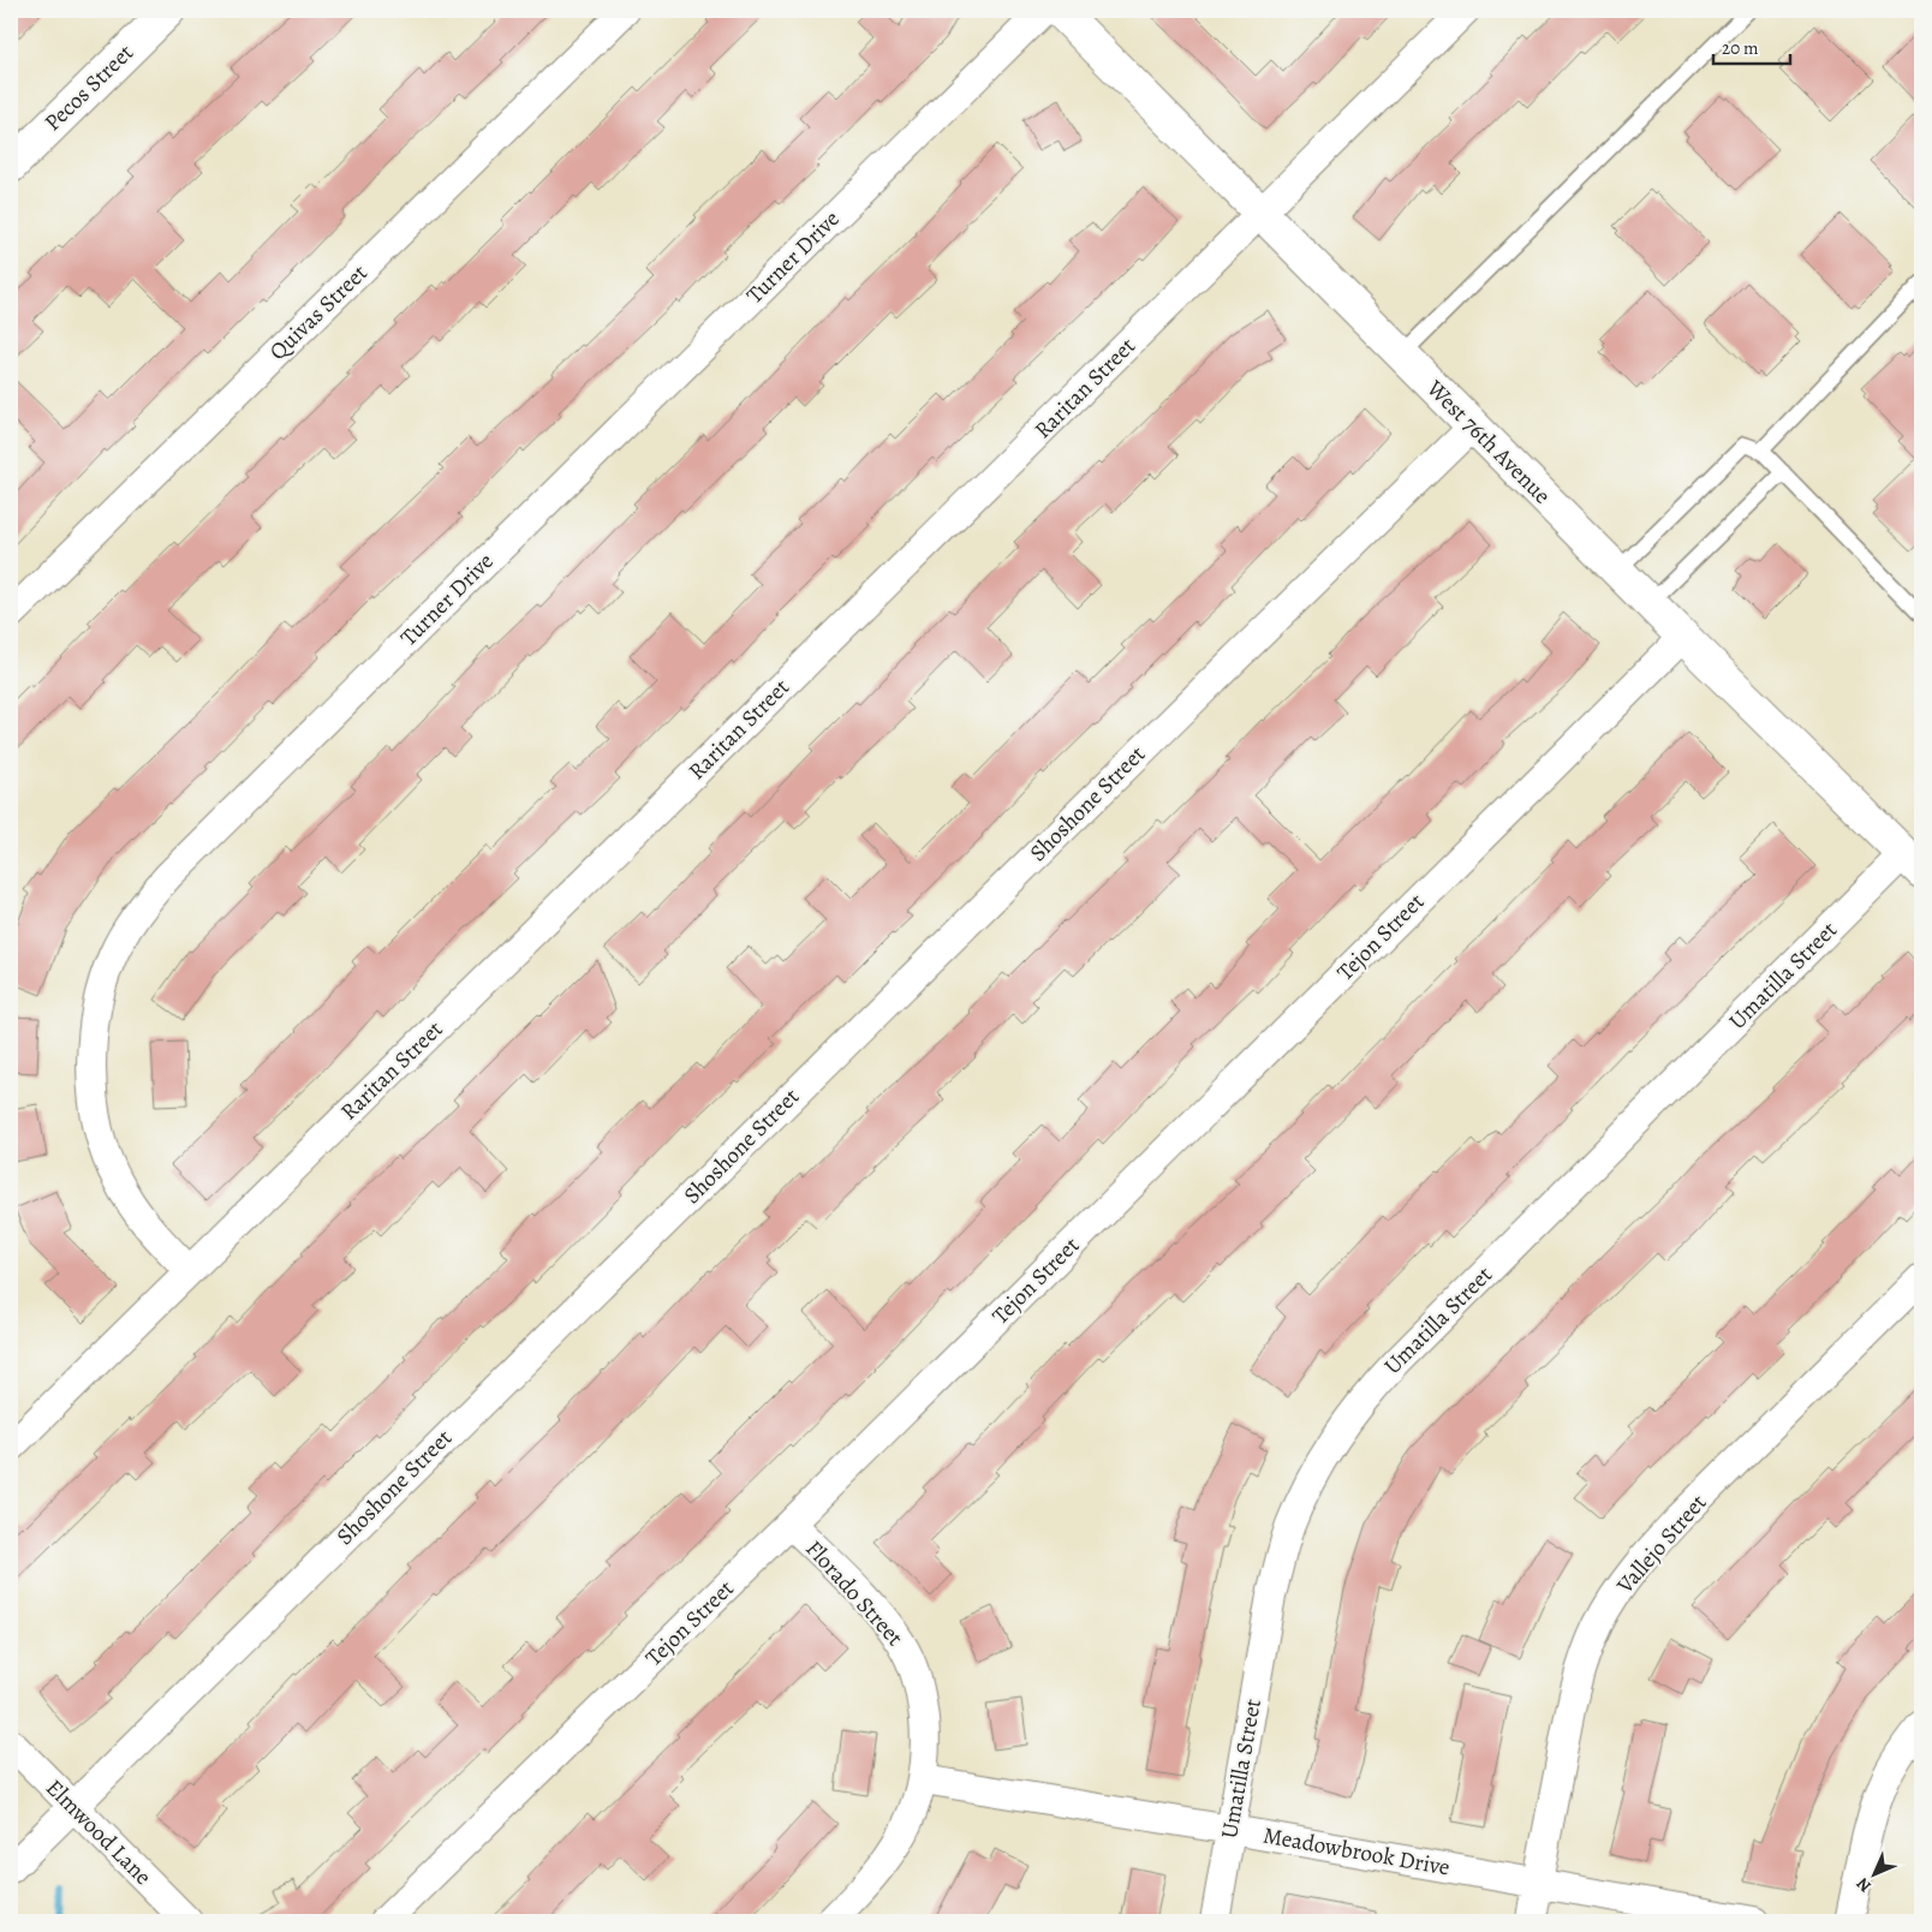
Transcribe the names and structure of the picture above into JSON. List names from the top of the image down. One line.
{"streets":{"street":["Pecos Street","Turner Drive","Quivas Street","Raritan Street","West 76th Avenue","Shoshone Street","Tejon Street","Umatilla Street","Vallejo Street","Florado Street","Elmwood Lane","Meadowbrook Drive"]},"crossings":[["Turner Drive","Raritan Street"],["Raritan Street","West 76th Avenue"],["West 76th Avenue","Shoshone Street"],["West 76th Avenue","Tejon Street"],["West 76th Avenue","Umatilla Street"],["Shoshone Street","Elmwood Lane"],["Tejon Street","Florado Street"],["Umatilla Street","Meadowbrook Drive"],["Vallejo Street","Meadowbrook Drive"],["Florado Street","Meadowbrook Drive"]],"scale_bar":"20 m","north":"bottom left"}
